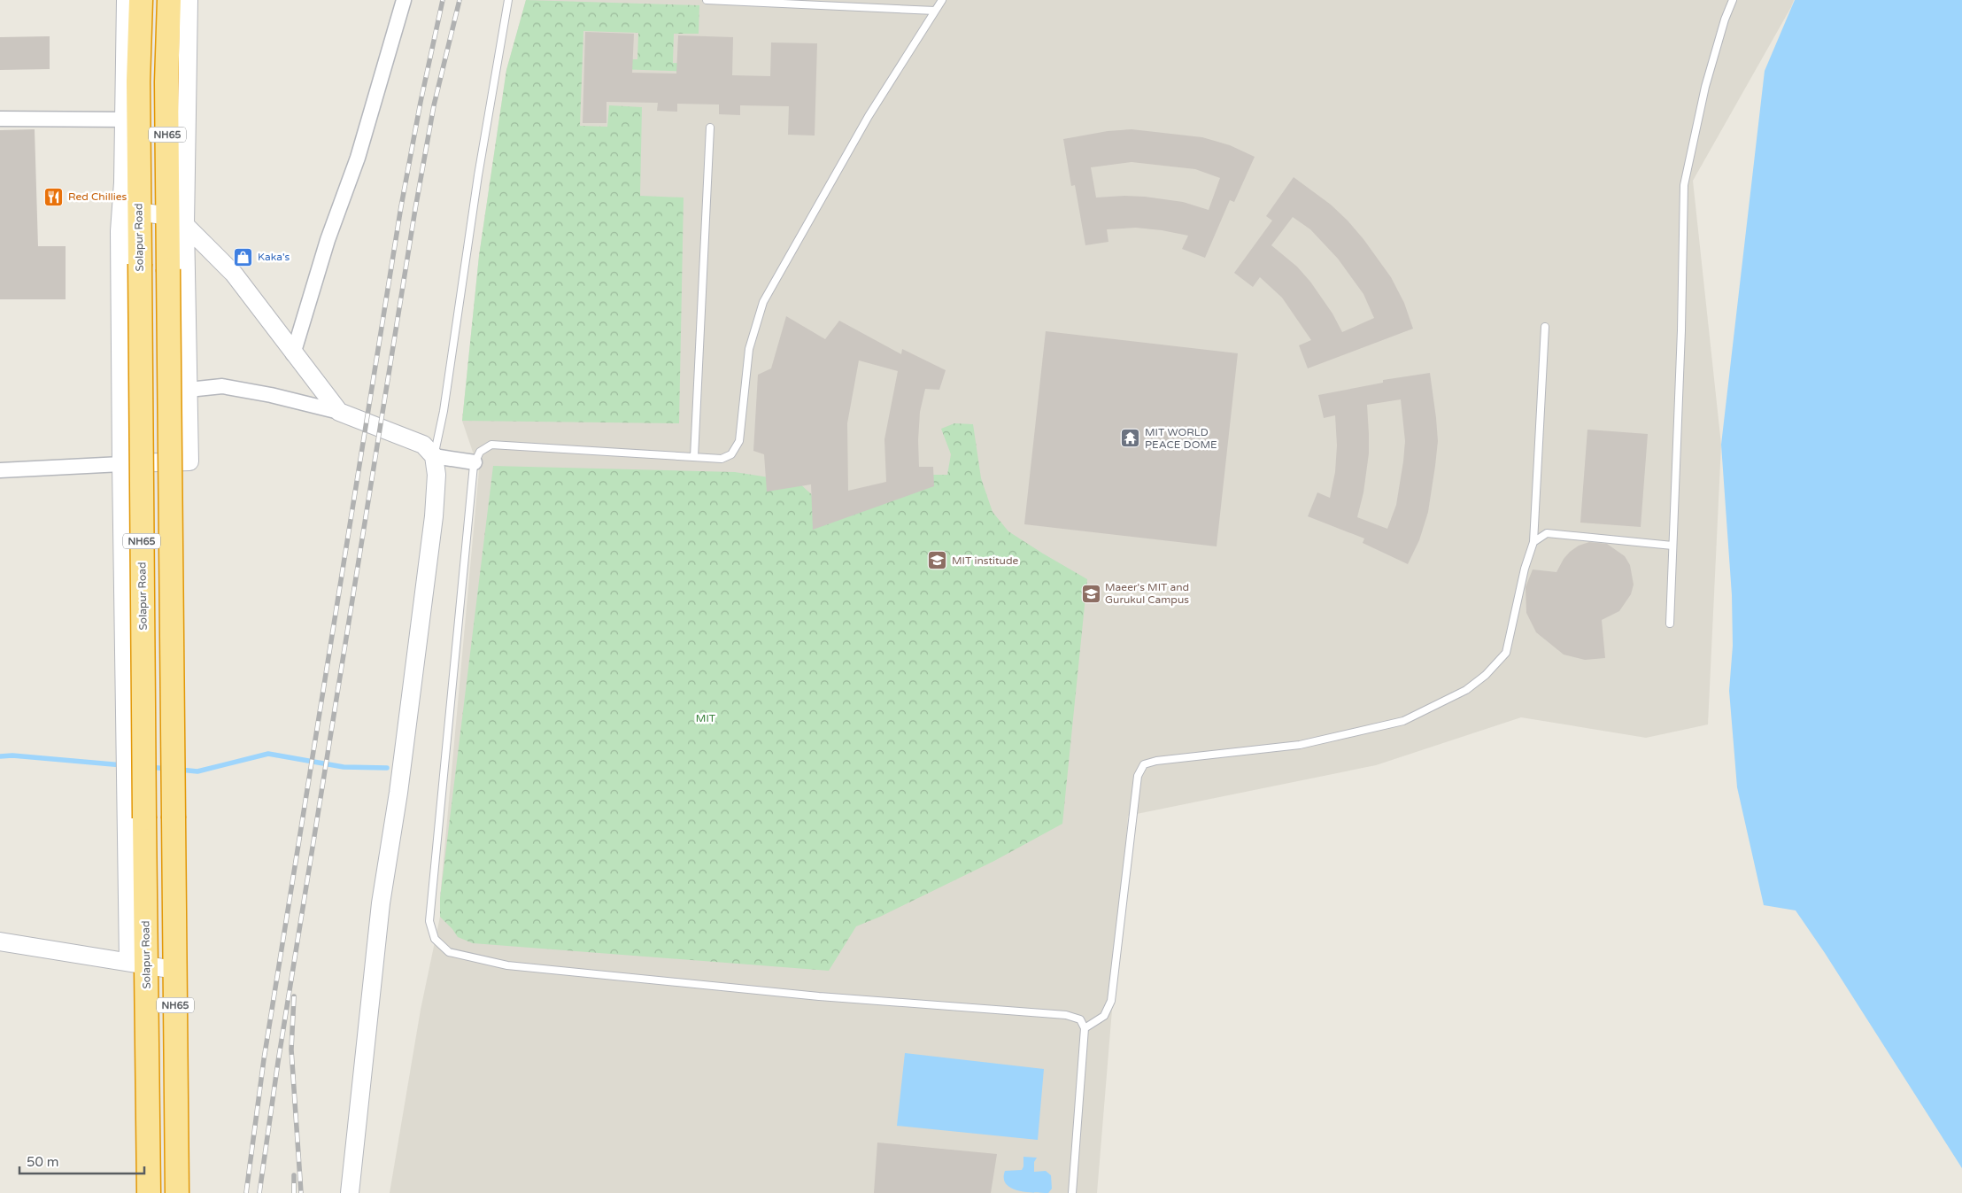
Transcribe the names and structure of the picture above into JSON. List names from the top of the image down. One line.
{"streets":{"highway":["NH65","Solapur Road"]},"parks":["MIT"],"places":{"restaurant":["Red Chillies"],"shop":["Kaka's"],"temple":["MIT WORLD PEACE DOME"],"school or university":["MIT institude","Maeer's MIT and Gurukul Campus"]},"scale_bar":"50 m"}
